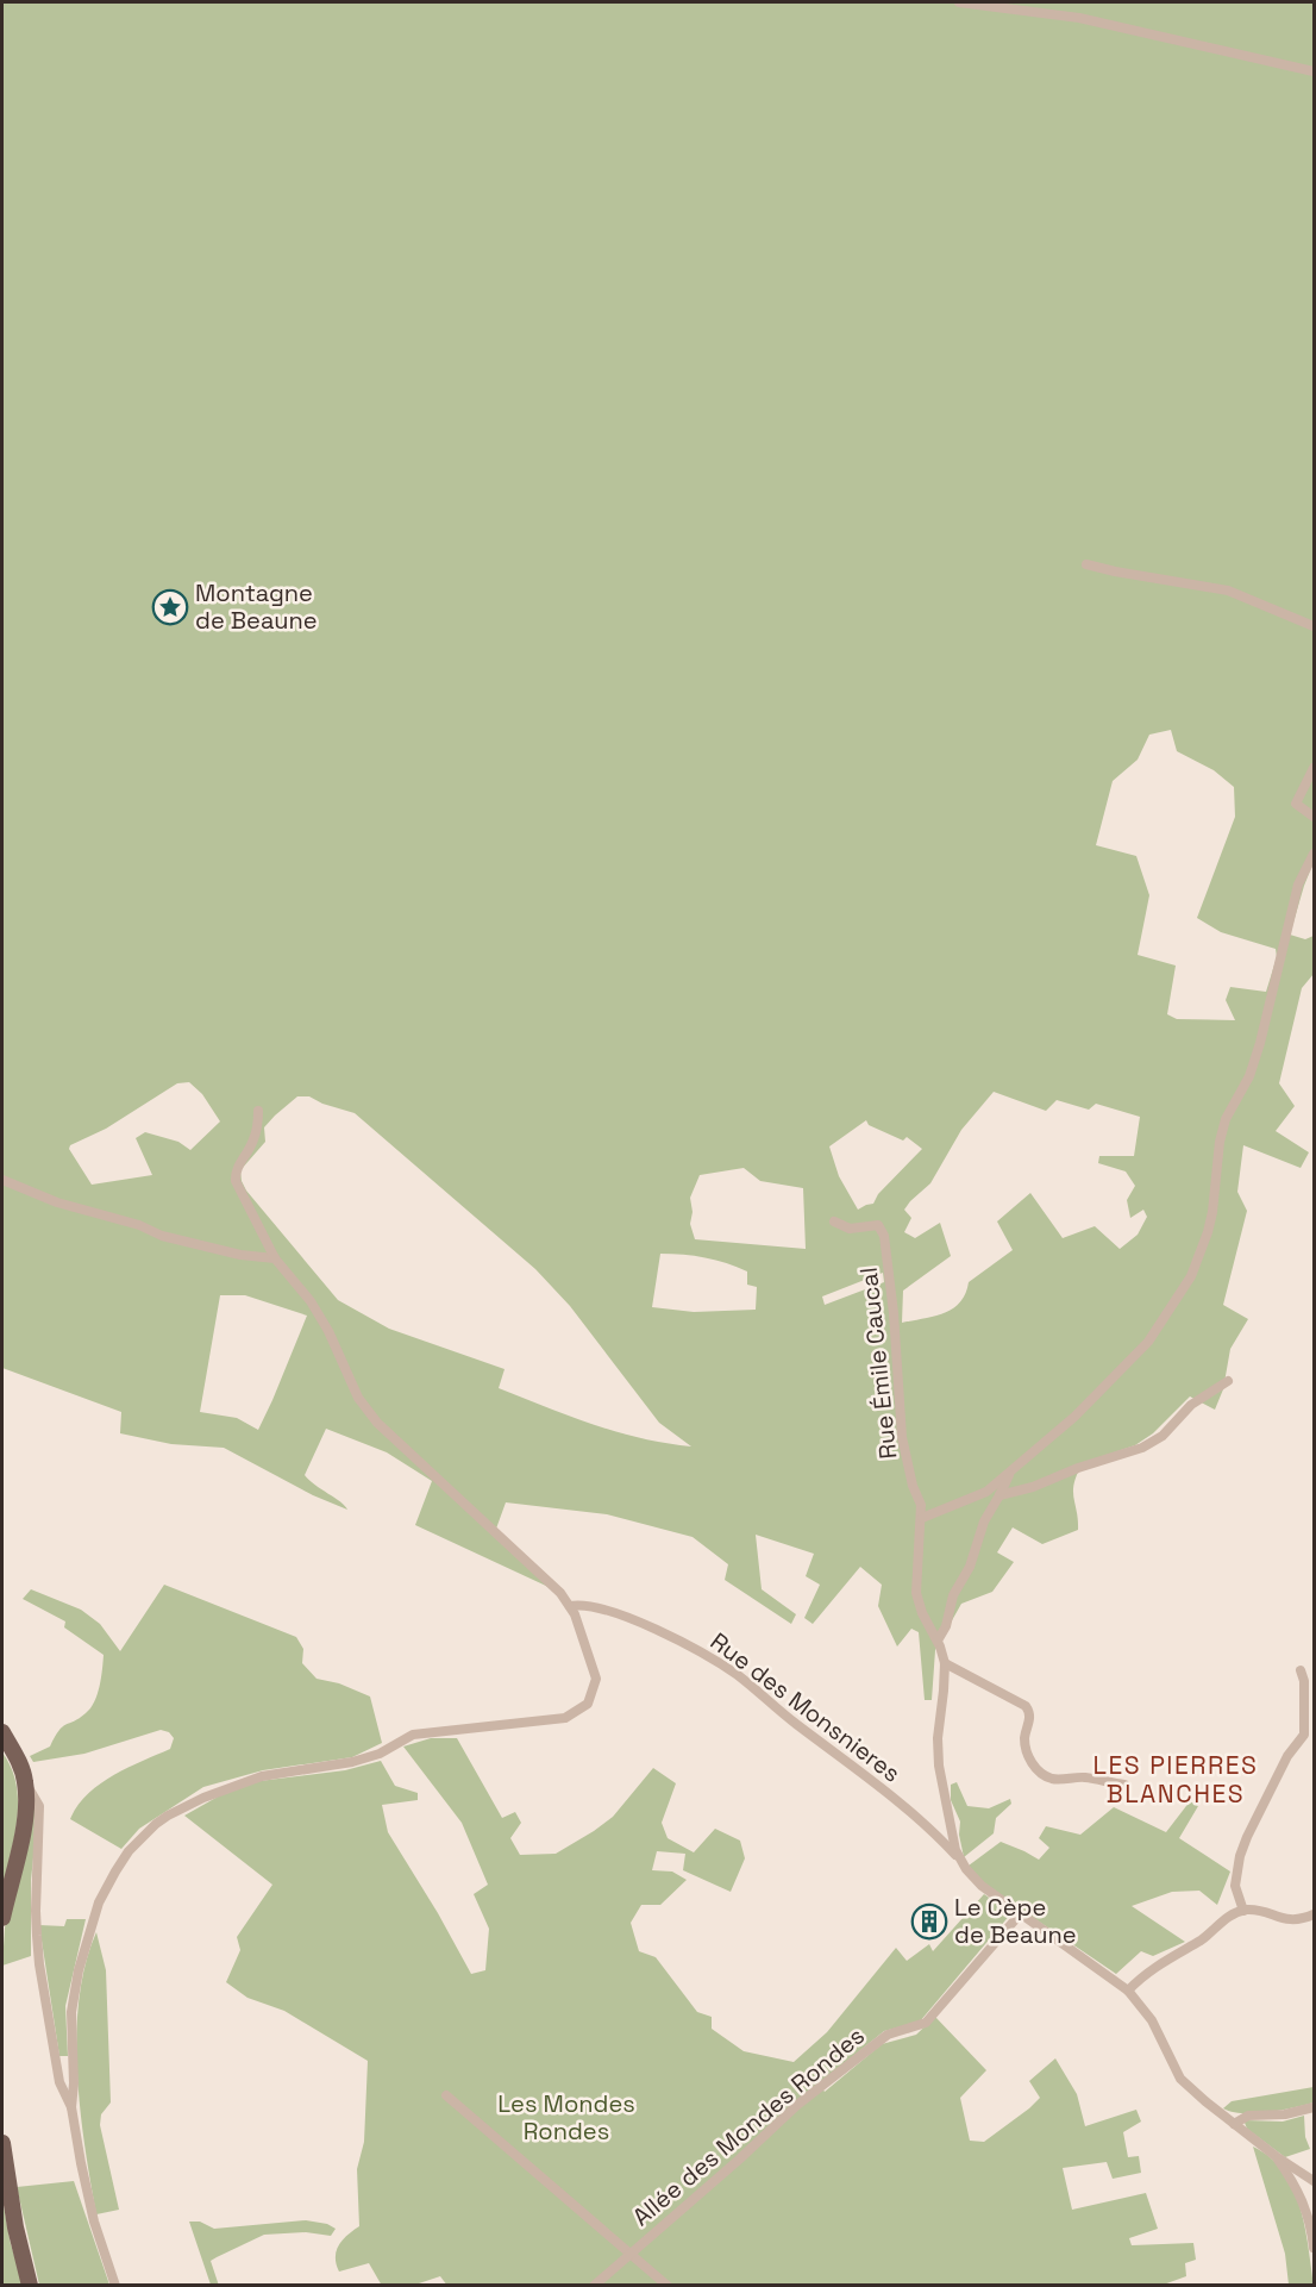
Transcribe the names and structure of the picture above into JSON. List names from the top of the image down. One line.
{"streets":{"street":["Rue Émile Caucal","Rue des Monsnieres","Allée des Mondes Rondes"]},"crossings":[["Rue des Monsnieres","Allée des Mondes Rondes"]],"districts":["LES PIERRES BLANCHES"],"parks":["Les Mondes Rondes"],"places":{"place":["Montagne de Beaune"],"building":["Le Cèpe de Beaune"]}}
